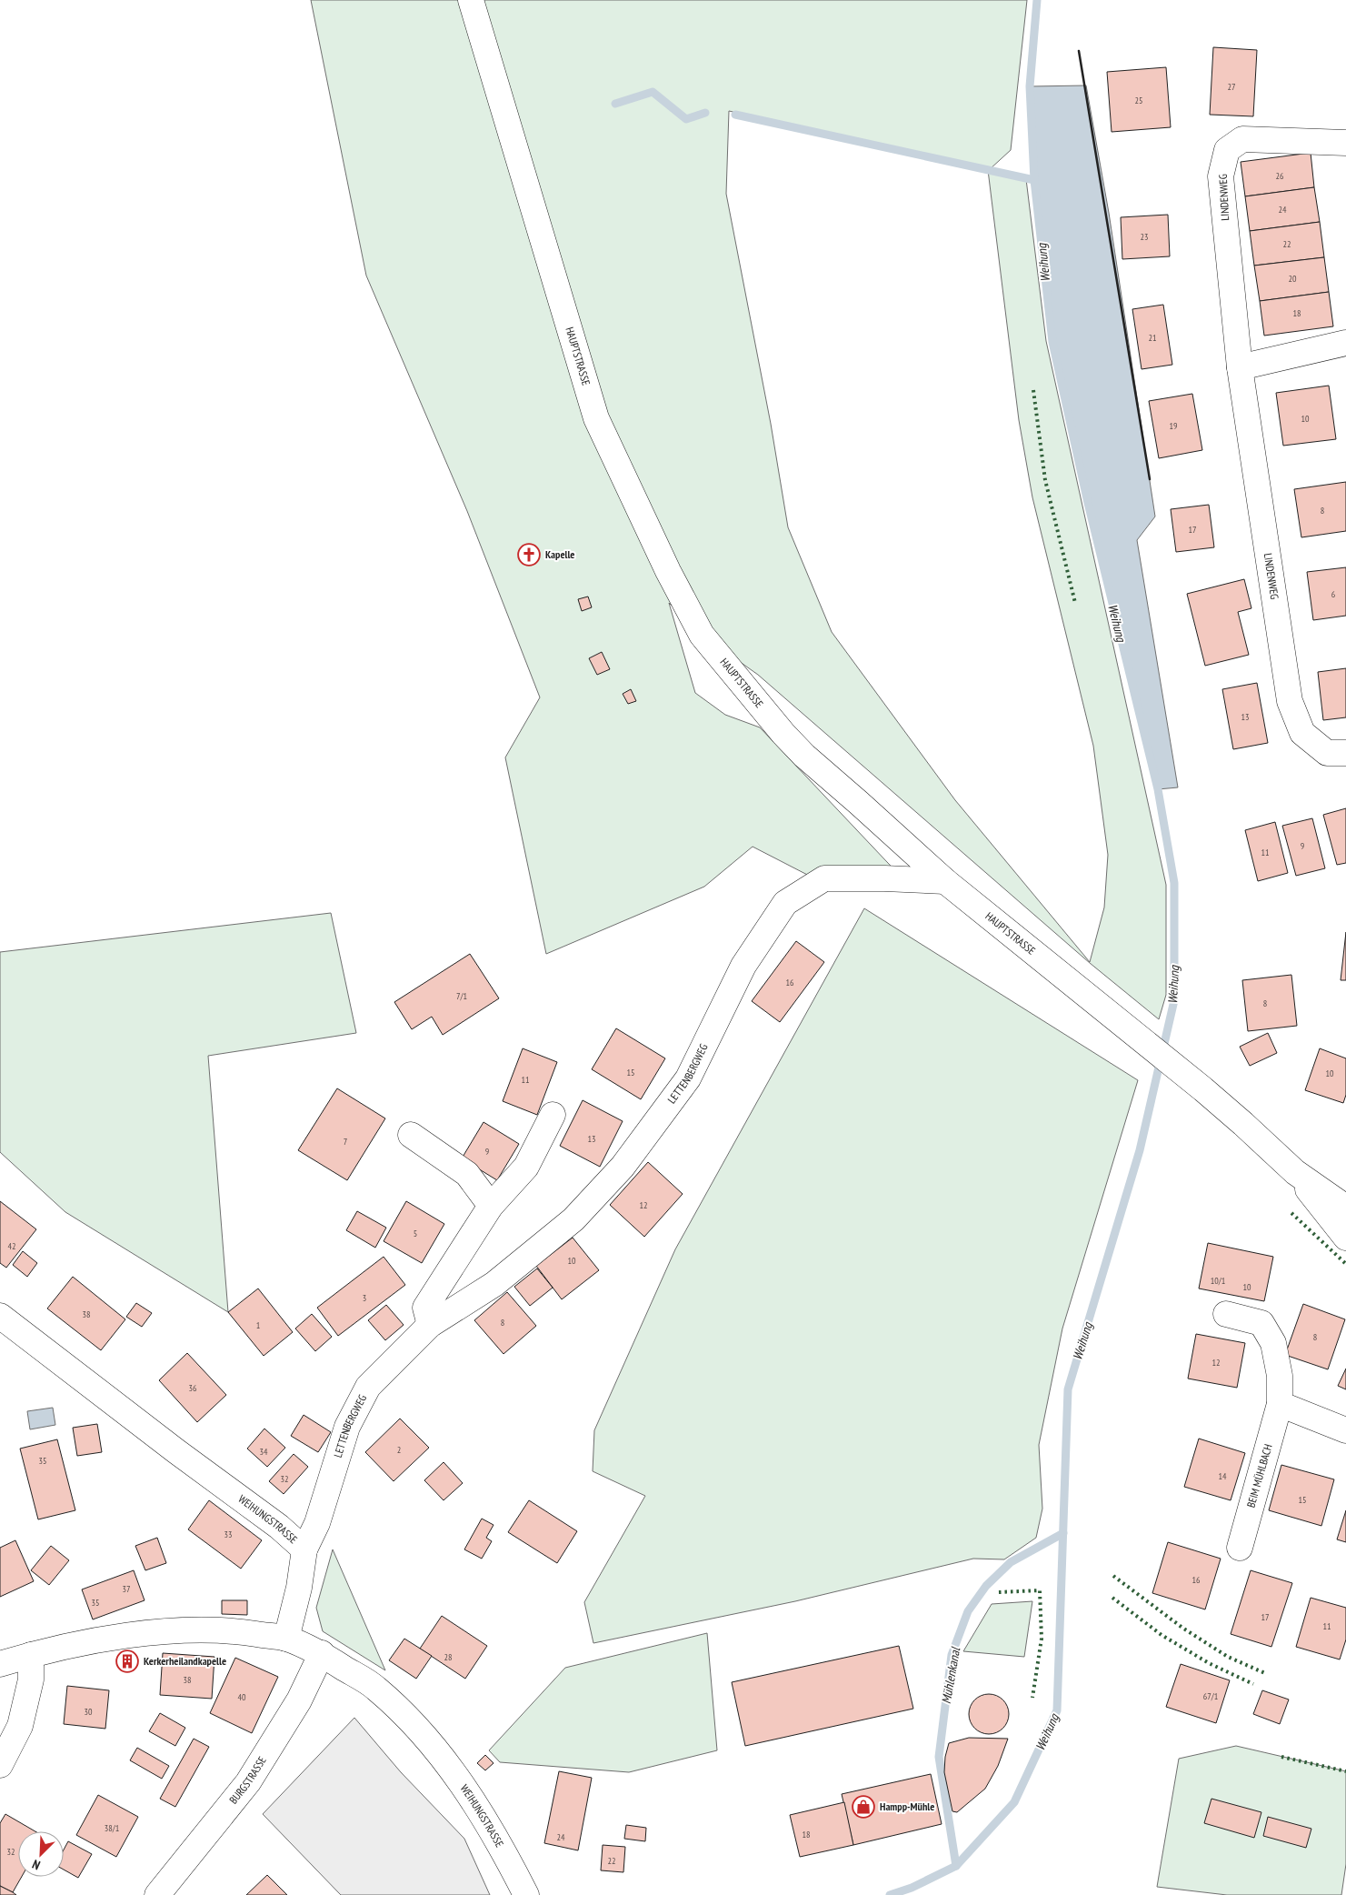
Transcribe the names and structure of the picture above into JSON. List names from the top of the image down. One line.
{"streets":{"street":["LINDENWEG","HAUPTSTRASSE","LETTENBERGWEG","BEIM MÜHLBACH","WEIHUNGSTRASSE","BURGSTRASSE"]},"crossings":[["HAUPTSTRASSE","LETTENBERGWEG"],["LETTENBERGWEG","WEIHUNGSTRASSE"],["WEIHUNGSTRASSE","BURGSTRASSE"]],"water":["Weihung","Mühlenkanal"],"places":{"church":["Kapelle"],"building":["Kerkerheilandkapelle"],"shop":["Hampp-Mühle"]},"house_numbers":["27","25","26","24","23","22","20","18","21","10","19","8","17","6","13","9","11","16","7/1","8","15","10","11","13","7","9","12","5","42","10","10/1","10","3","38","8","1","8","12","36","2","34","35","14","32","15","33","16","37","35","17","11","28","38","67/1","40","30","38/1","18","24","32","22"],"north":"bottom left"}
